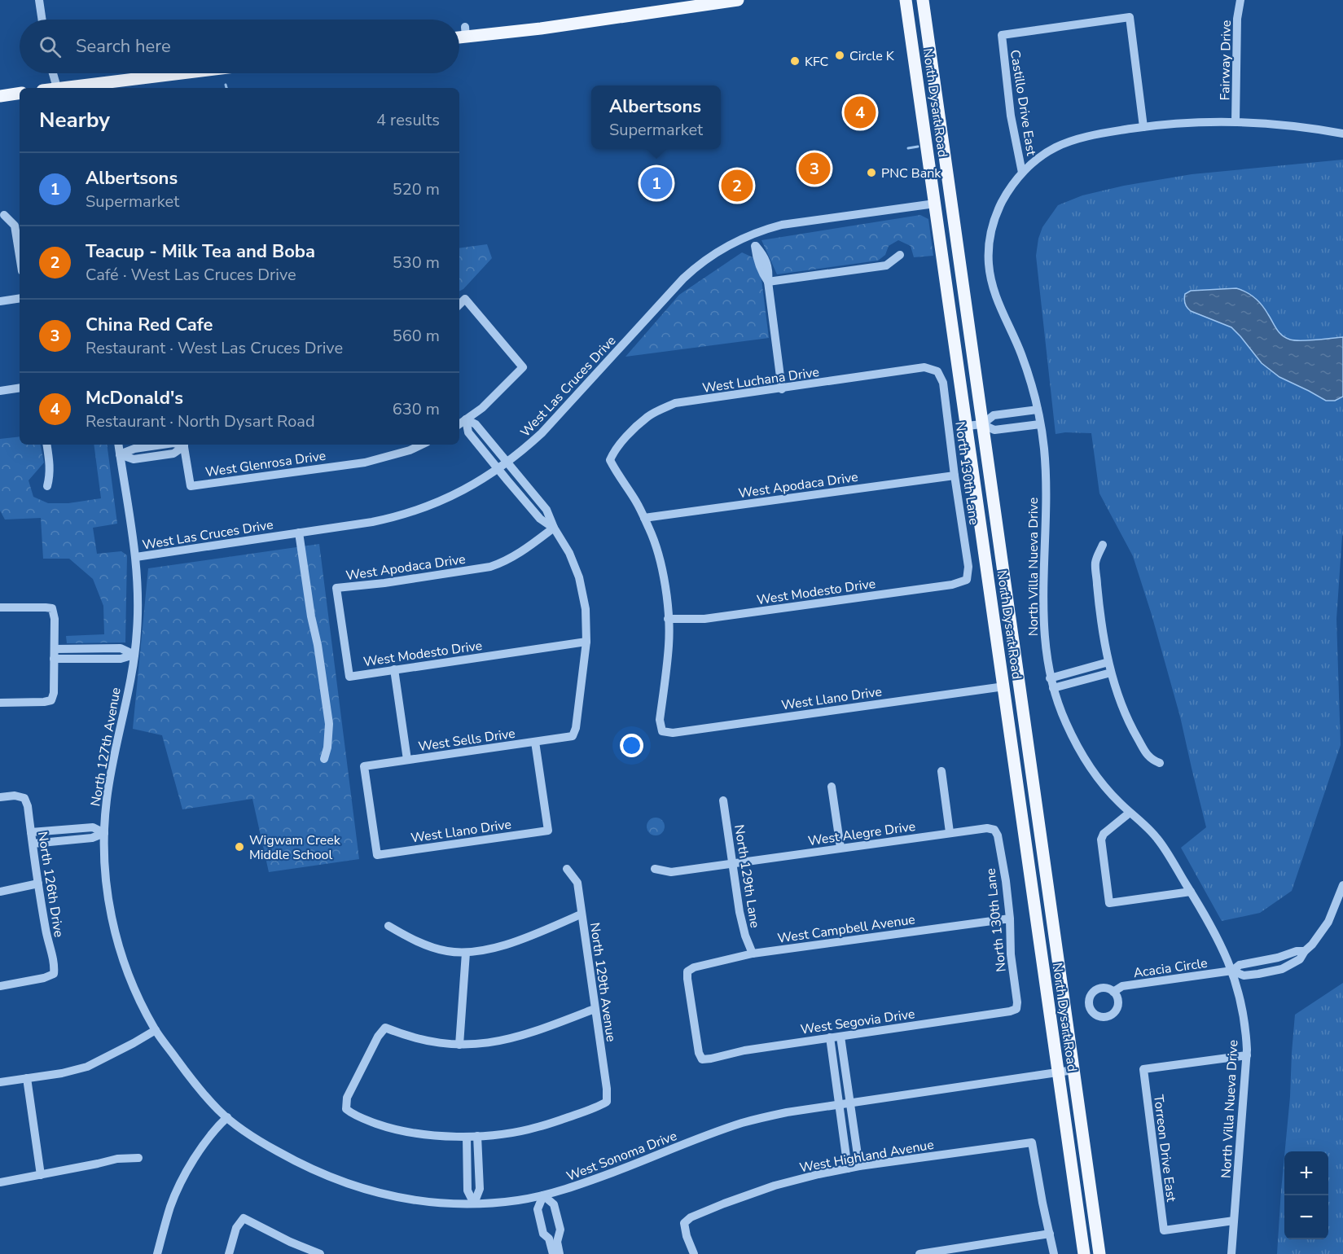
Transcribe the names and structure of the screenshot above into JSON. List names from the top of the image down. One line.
{"streets":{"main road":["North Dysart Road"],"street":["Fairway Drive","Castillo Drive East","West Luchana Drive","West Las Cruces Drive","West Glenrosa Drive","North 130th Lane","West Apodaca Drive","North Villa Nueva Drive","West Modesto Drive","West Llano Drive","West Sells Drive","North 127th Avenue","West Alegre Drive","North 129th Lane","North 126th Drive","West Campbell Avenue","Acacia Circle","North 129th Avenue","West Segovia Drive","Torreon Drive East","West Sonoma Drive","West Highland Avenue"]},"crossings":[["Fairway Drive","North Villa Nueva Drive"],["North Dysart Road","West Las Cruces Drive"],["North Dysart Road","West Llano Drive"],["North Dysart Road","West Sonoma Drive"],["Castillo Drive East","North Villa Nueva Drive"],["West Luchana Drive","North 130th Lane"],["West Luchana Drive","West Apodaca Drive"],["West Las Cruces Drive","North 127th Avenue"],["North 130th Lane","West Apodaca Drive"],["North 130th Lane","West Modesto Drive"],["North 130th Lane","West Alegre Drive"],["North 130th Lane","West Campbell Avenue"],["North 130th Lane","West Segovia Drive"],["West Apodaca Drive","West Modesto Drive"],["North Villa Nueva Drive","Acacia Circle"],["North Villa Nueva Drive","Torreon Drive East"],["West Modesto Drive","West Llano Drive"],["West Modesto Drive","West Sells Drive"],["West Llano Drive","West Sells Drive"],["North 127th Avenue","West Sonoma Drive"],["West Alegre Drive","North 129th Lane"],["North 129th Lane","West Campbell Avenue"],["West Campbell Avenue","West Segovia Drive"]],"places":["Circle K","KFC","PNC Bank","Wigwam Creek Middle School"],"page":{"search":"Search here","popup":["Albertsons","Supermarket"],"heading":["Nearby","4 results"],"pins":["4","3","1","2"],"list":[{"mark":"1","name":"Albertsons","note":"Supermarket","value":"520 m"},{"mark":"2","name":"Teacup - Milk Tea and Boba","note":"Café · West Las Cruces Drive","value":"530 m"},{"mark":"3","name":"China Red Cafe","note":"Restaurant · West Las Cruces Drive","value":"560 m"},{"mark":"4","name":"McDonald's","note":"Restaurant · North Dysart Road","value":"630 m"}],"map_buttons":["+","−"]}}
